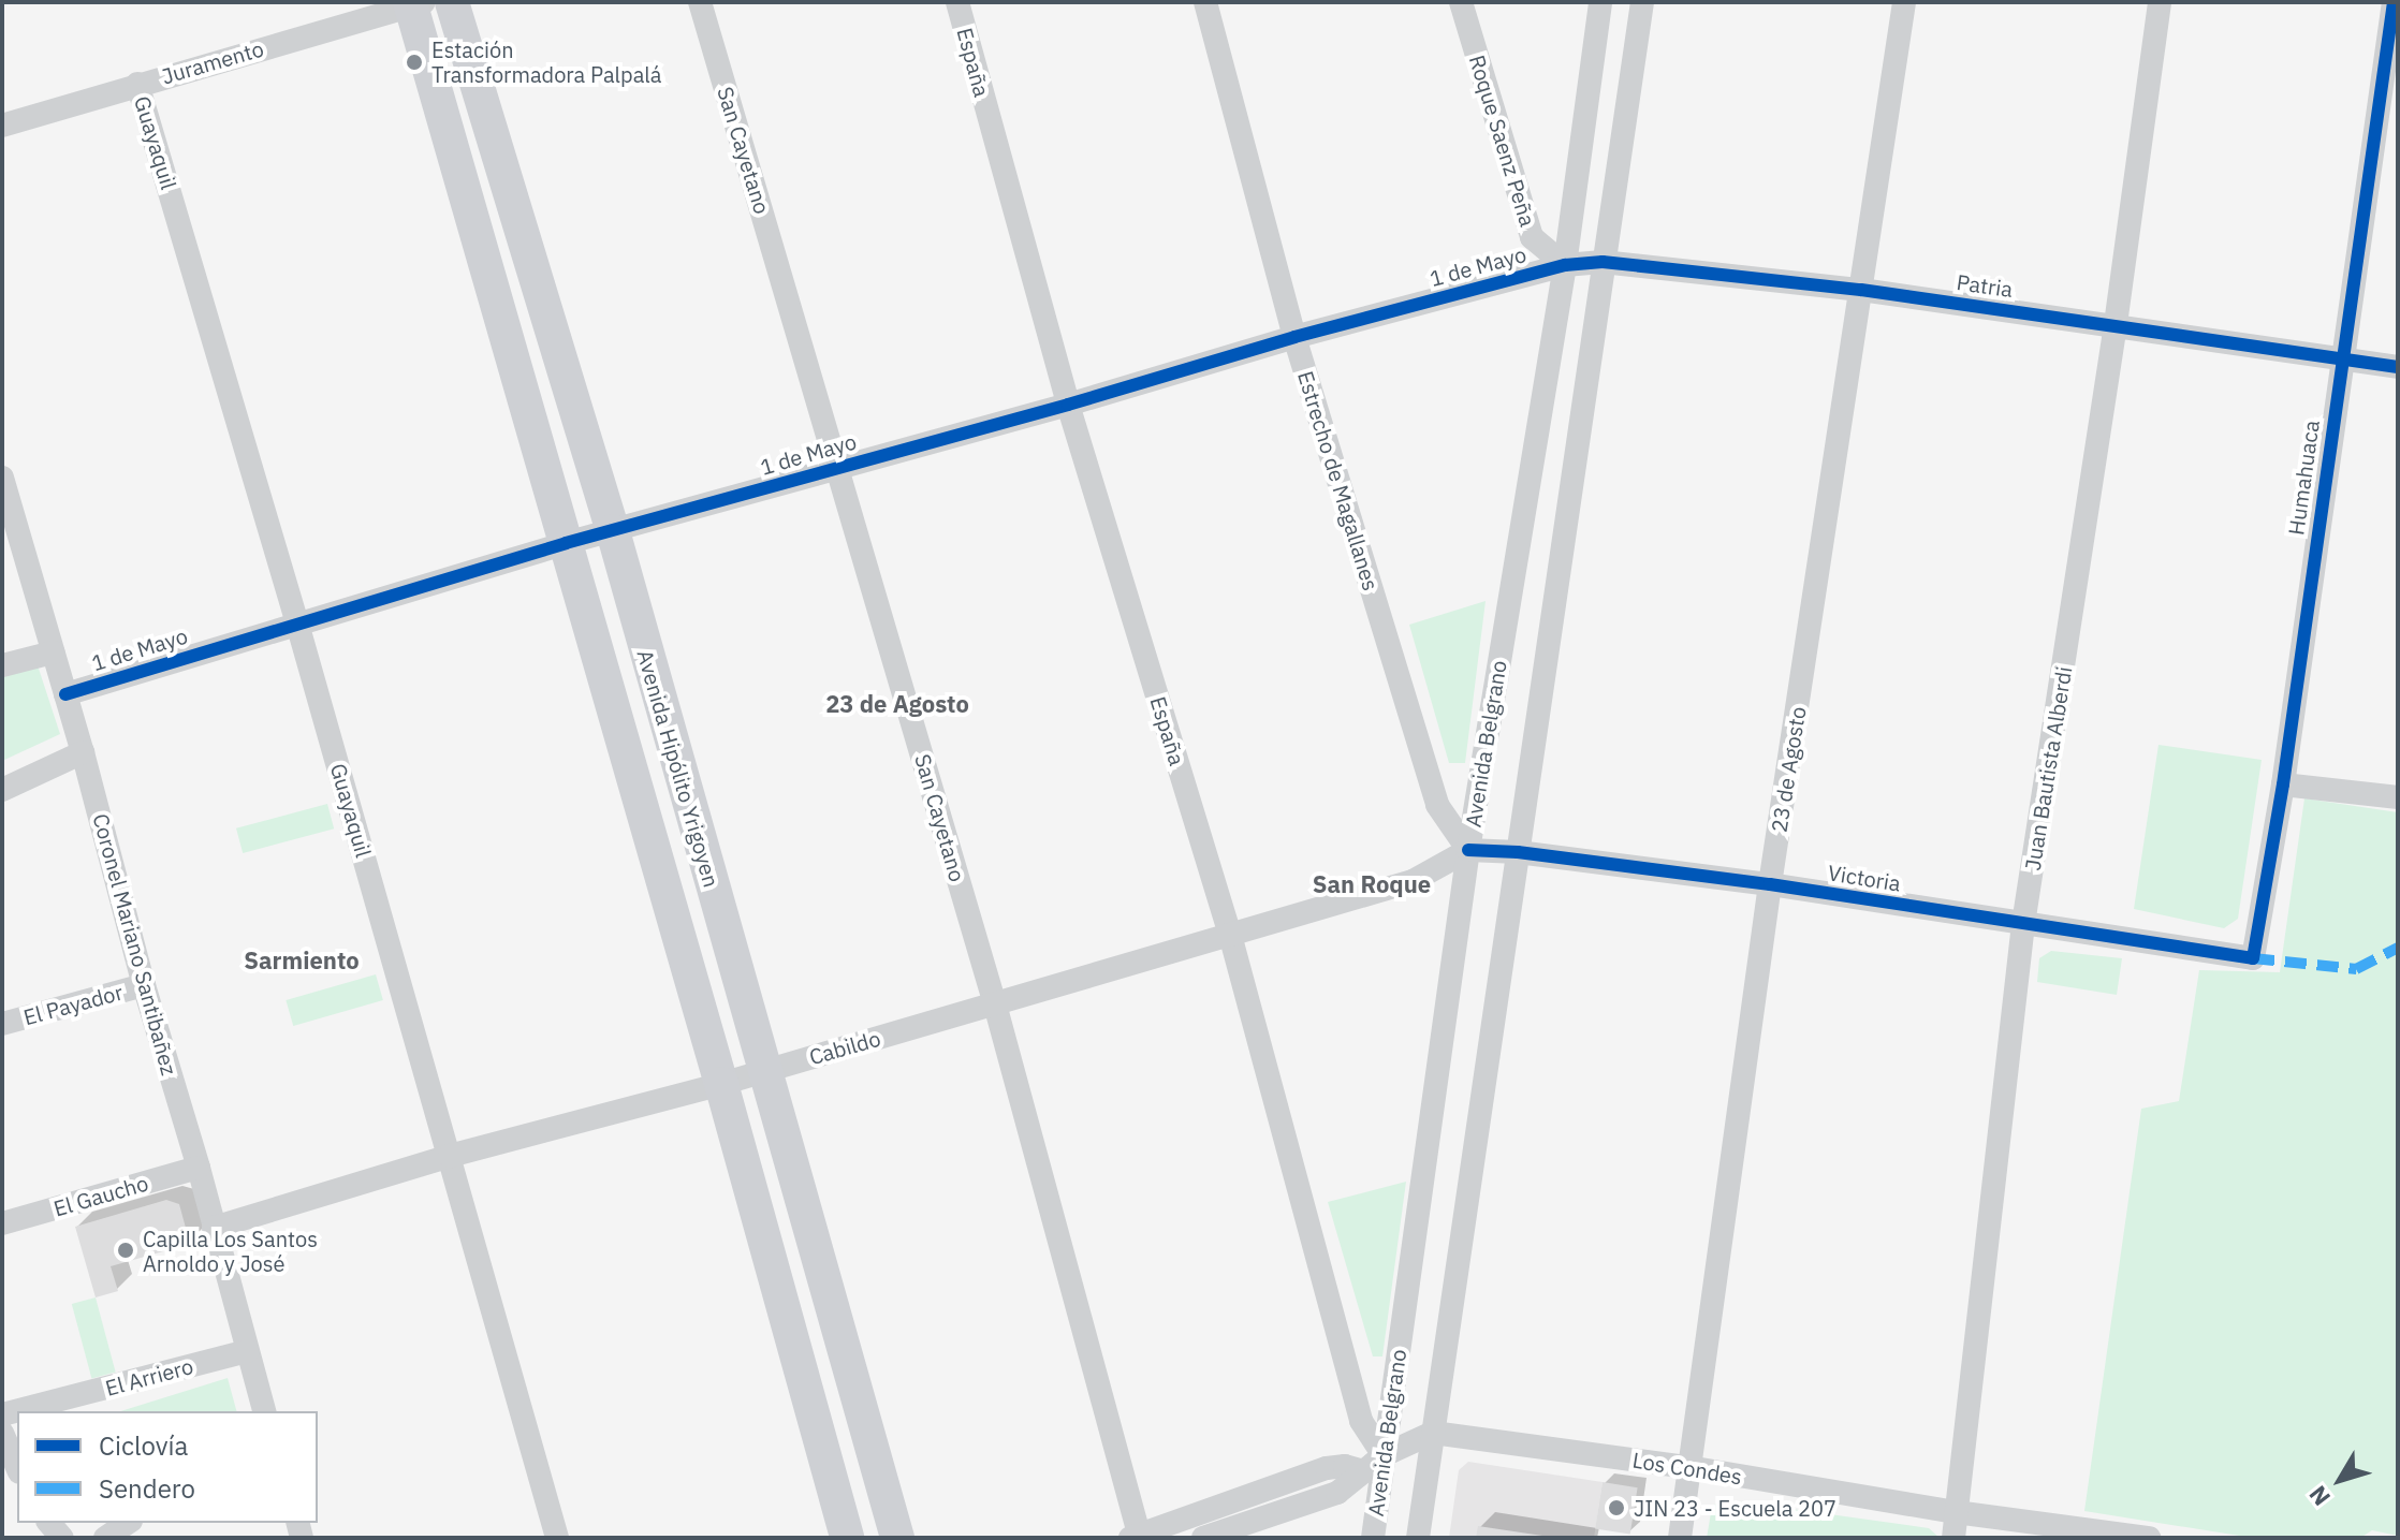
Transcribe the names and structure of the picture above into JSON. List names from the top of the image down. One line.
{"streets":{"street":["Juramento","España","Roque Saenz Peña","Guayaquil","San Cayetano","1 de Mayo","Patria","Humahuaca","Estrecho de Magallanes","Avenida Belgrano","Avenida Hipólito Yrigoyen","Juan Bautista Alberdi","23 de Agosto","Victoria","Coronel Mariano Santibañez","El Payador","Cabildo","El Gaucho","El Arriero","Los Condes"]},"crossings":[["Juramento","Guayaquil"],["España","1 de Mayo"],["España","Avenida Belgrano"],["España","Cabildo"],["Roque Saenz Peña","1 de Mayo"],["Roque Saenz Peña","Patria"],["Roque Saenz Peña","Avenida Belgrano"],["Guayaquil","1 de Mayo"],["Guayaquil","Cabildo"],["San Cayetano","1 de Mayo"],["San Cayetano","Cabildo"],["1 de Mayo","Patria"],["1 de Mayo","Estrecho de Magallanes"],["1 de Mayo","Avenida Belgrano"],["1 de Mayo","Avenida Hipólito Yrigoyen"],["1 de Mayo","Coronel Mariano Santibañez"],["Patria","Humahuaca"],["Patria","Avenida Belgrano"],["Patria","Juan Bautista Alberdi"],["Patria","23 de Agosto"],["Humahuaca","Victoria"],["Estrecho de Magallanes","Avenida Belgrano"],["Estrecho de Magallanes","Victoria"],["Estrecho de Magallanes","Cabildo"],["Avenida Belgrano","Victoria"],["Avenida Belgrano","Cabildo"],["Avenida Hipólito Yrigoyen","Cabildo"],["Juan Bautista Alberdi","Victoria"],["Juan Bautista Alberdi","Los Condes"],["23 de Agosto","Victoria"],["23 de Agosto","Los Condes"],["Victoria","Cabildo"],["Coronel Mariano Santibañez","El Payador"],["Coronel Mariano Santibañez","Cabildo"],["Coronel Mariano Santibañez","El Gaucho"],["Coronel Mariano Santibañez","El Arriero"]],"districts":["23 de Agosto","San Roque","Sarmiento"],"places":["Estación Transformadora Palpalá","Capilla Los Santos Arnoldo y José","JIN 23 - Escuela 207"],"legend":["Ciclovía","Sendero"],"north":"bottom left"}
